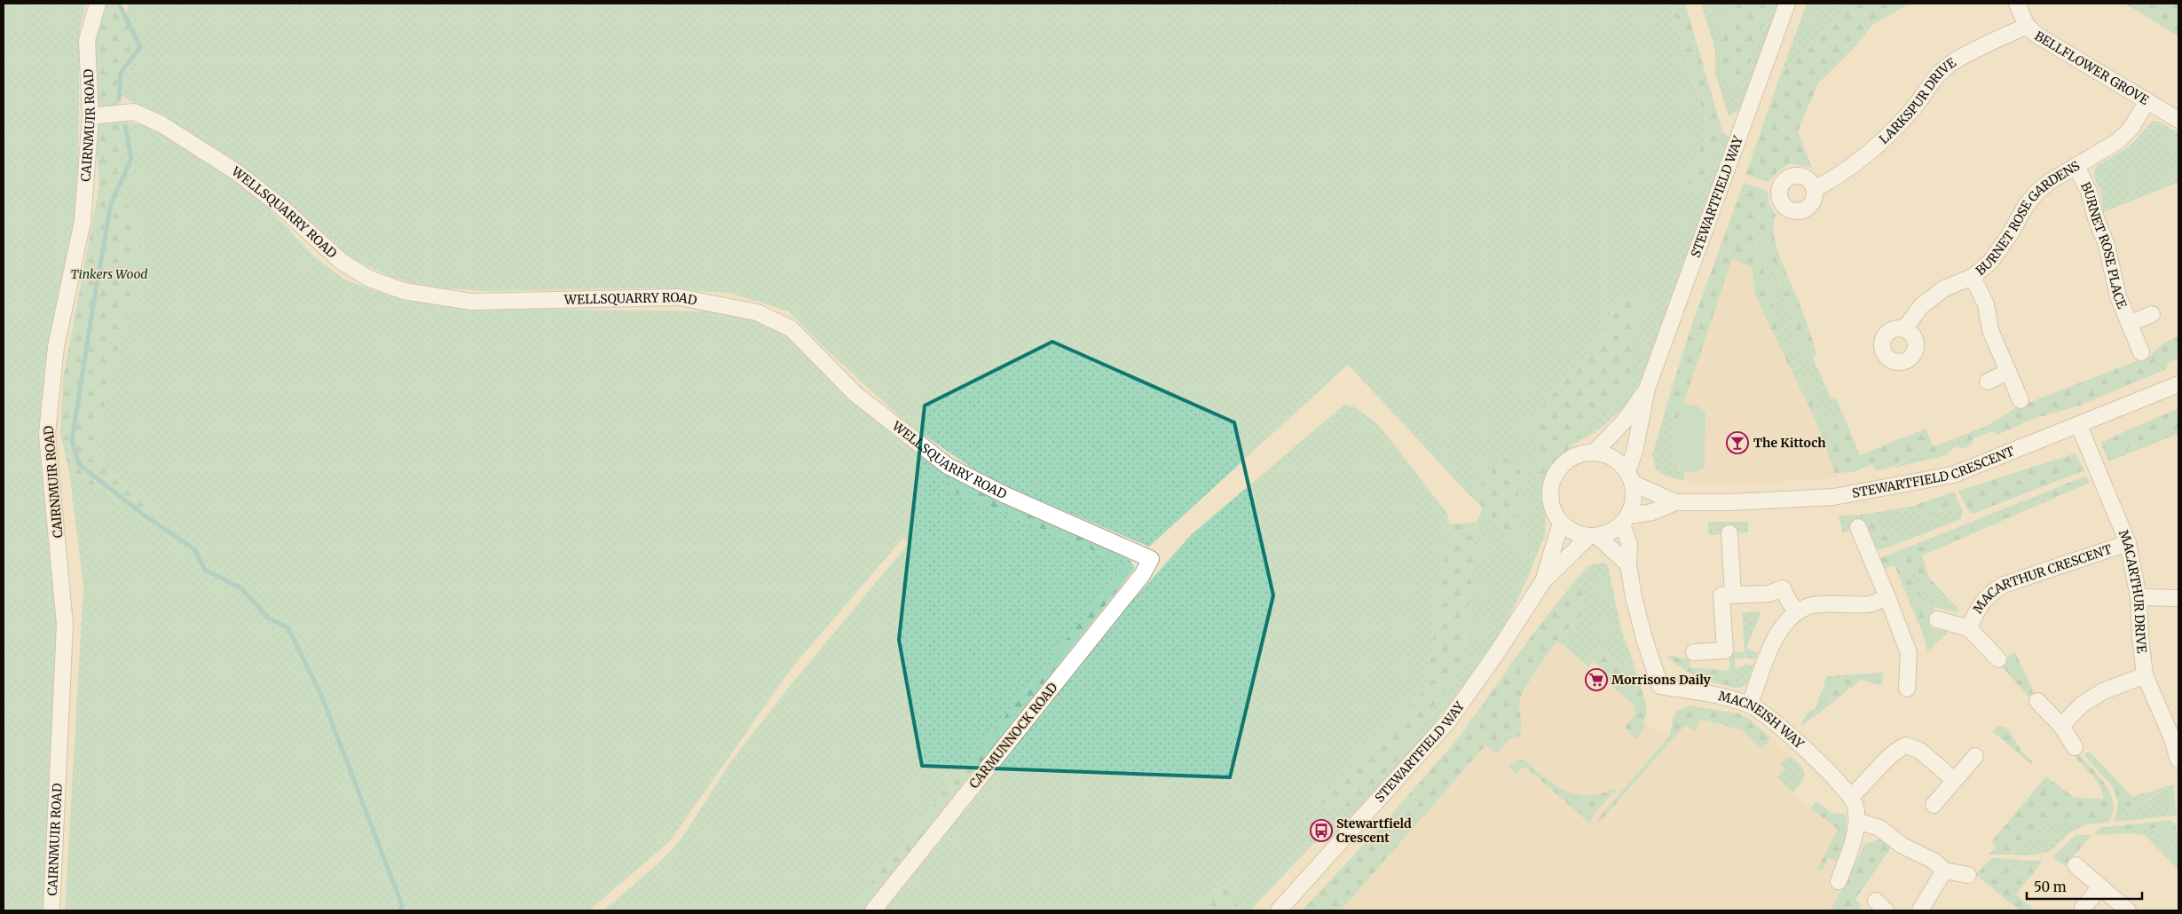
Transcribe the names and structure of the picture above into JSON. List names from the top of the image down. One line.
{"streets":{"street":["BELLFLOWER GROVE","LARKSPUR DRIVE","CAIRNMUIR ROAD","STEWARTFIELD WAY","WELLSQUARRY ROAD","BURNET ROSE GARDENS","BURNET ROSE PLACE","STEWARTFIELD CRESCENT","MACARTHUR CRESCENT","MACARTHUR DRIVE","MACNEISH WAY","CARMUNNOCK ROAD"]},"crossings":[["BELLFLOWER GROVE","LARKSPUR DRIVE"],["BELLFLOWER GROVE","BURNET ROSE GARDENS"],["CAIRNMUIR ROAD","WELLSQUARRY ROAD"],["STEWARTFIELD WAY","STEWARTFIELD CRESCENT"],["STEWARTFIELD WAY","MACNEISH WAY"],["WELLSQUARRY ROAD","CARMUNNOCK ROAD"],["BURNET ROSE GARDENS","BURNET ROSE PLACE"],["STEWARTFIELD CRESCENT","MACARTHUR DRIVE"],["STEWARTFIELD CRESCENT","MACNEISH WAY"],["MACARTHUR CRESCENT","MACARTHUR DRIVE"]],"parks":["Tinkers Wood"],"places":{"bar":["The Kittoch"],"supermarket":["Morrisons Daily"],"bus stop":["Stewartfield Crescent"]},"scale_bar":"50 m"}
